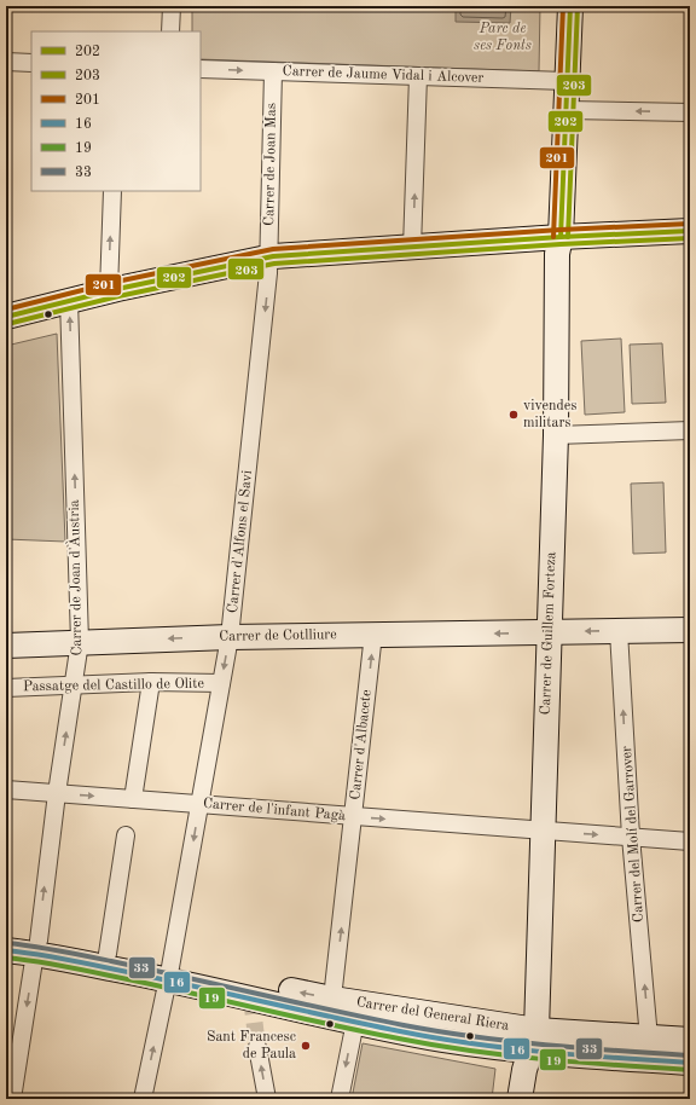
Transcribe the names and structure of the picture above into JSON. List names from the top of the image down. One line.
{"streets":{"main road":["Carrer de Guillem Forteza","Carrer de Cotlliure","Carrer del General Riera"],"street":["Carrer de Jaume Vidal i Alcover","Carrer de Joan Mas","Carrer d'Alfons el Savi","Carrer de Joan d'Àustria","Passatge del Castillo de Olite","Carrer d'Albacete","Carrer de l'infant Pagà","Carrer del Molí del Garrover"]},"crossings":[["Carrer de Jaume Vidal i Alcover","Carrer de Joan Mas"],["Carrer de Jaume Vidal i Alcover","Carrer de Guillem Forteza"],["Carrer de Joan Mas","Carrer d'Alfons el Savi"],["Carrer d'Alfons el Savi","Carrer de Cotlliure"],["Carrer d'Alfons el Savi","Passatge del Castillo de Olite"],["Carrer d'Alfons el Savi","Carrer de l'infant Pagà"],["Carrer d'Alfons el Savi","Carrer del General Riera"],["Carrer de Joan d'Àustria","Carrer de Cotlliure"],["Carrer de Joan d'Àustria","Passatge del Castillo de Olite"],["Carrer de Joan d'Àustria","Carrer de l'infant Pagà"],["Carrer de Joan d'Àustria","Carrer del General Riera"],["Carrer de Guillem Forteza","Carrer de Cotlliure"],["Carrer de Guillem Forteza","Carrer de l'infant Pagà"],["Carrer de Guillem Forteza","Carrer del General Riera"],["Carrer de Cotlliure","Carrer d'Albacete"],["Carrer de Cotlliure","Carrer del Molí del Garrover"],["Carrer d'Albacete","Carrer de l'infant Pagà"],["Carrer d'Albacete","Carrer del General Riera"],["Carrer de l'infant Pagà","Carrer del Molí del Garrover"],["Carrer del Molí del Garrover","Carrer del General Riera"]],"one_way":["Carrer de Cotlliure","Carrer d'Albacete","Carrer de l'infant Pagà","Carrer del Molí del Garrover"],"parks":["Parc de ses Fonts"],"places":["vivendes militars","Sant Francesc de Paula"],"lines":["transit line 202","transit line 203","transit line 201","transit line 33","transit line 16","transit line 19"],"legend":["202","203","201","16","19","33"]}
